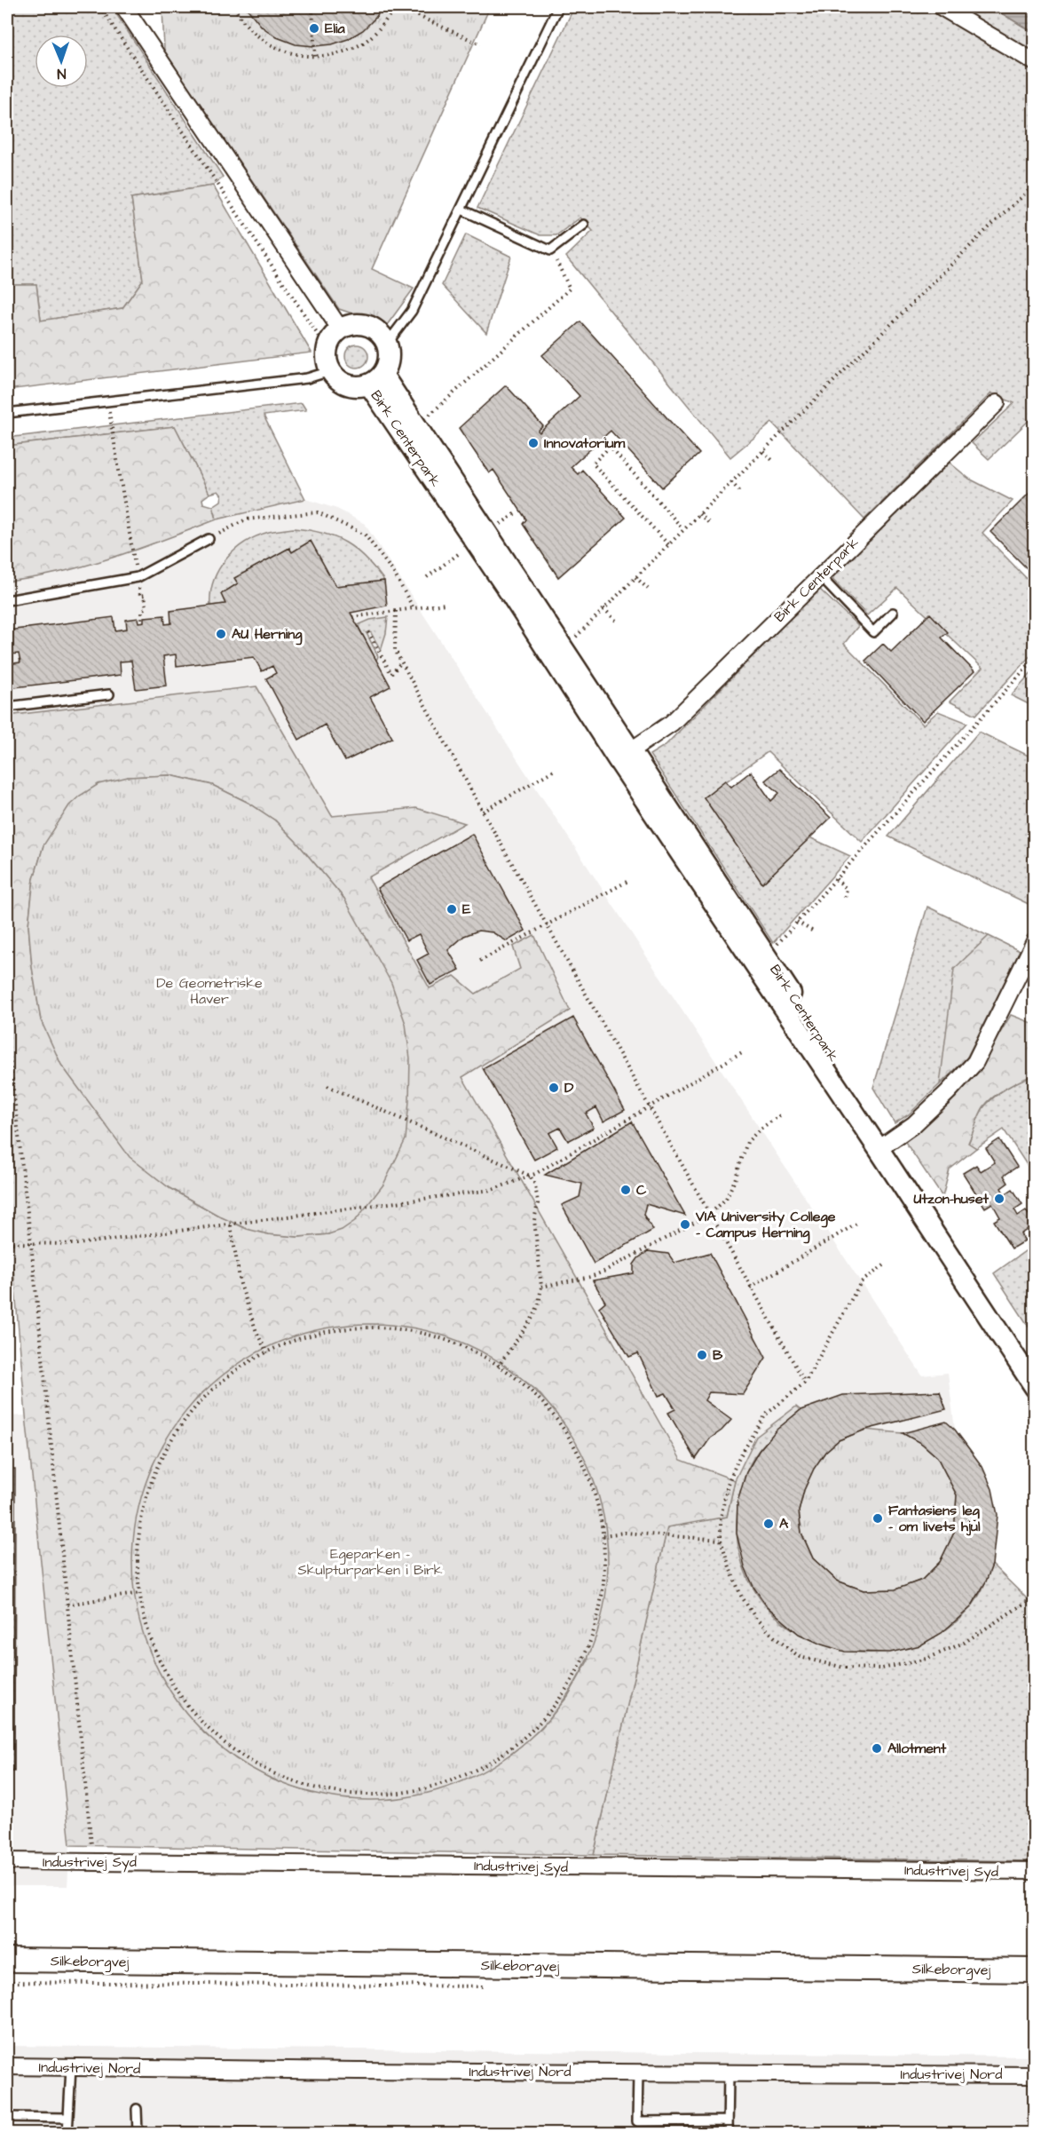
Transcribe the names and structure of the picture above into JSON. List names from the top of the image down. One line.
{"streets":{"main road":["Silkeborgvej"],"street":["Birk Centerpark","Industrivej Syd","Industrivej Nord"]},"parks":["De Geometriske Haver","Egeparken - Skulpturparken i Birk"],"places":["Elia","Innovatorium","AU Herning","E","D","C","Utzon-huset","VIA University College - Campus Herning","B","Fantasiens leg - om livets hjul","A","Allotment"],"north":"bottom"}
